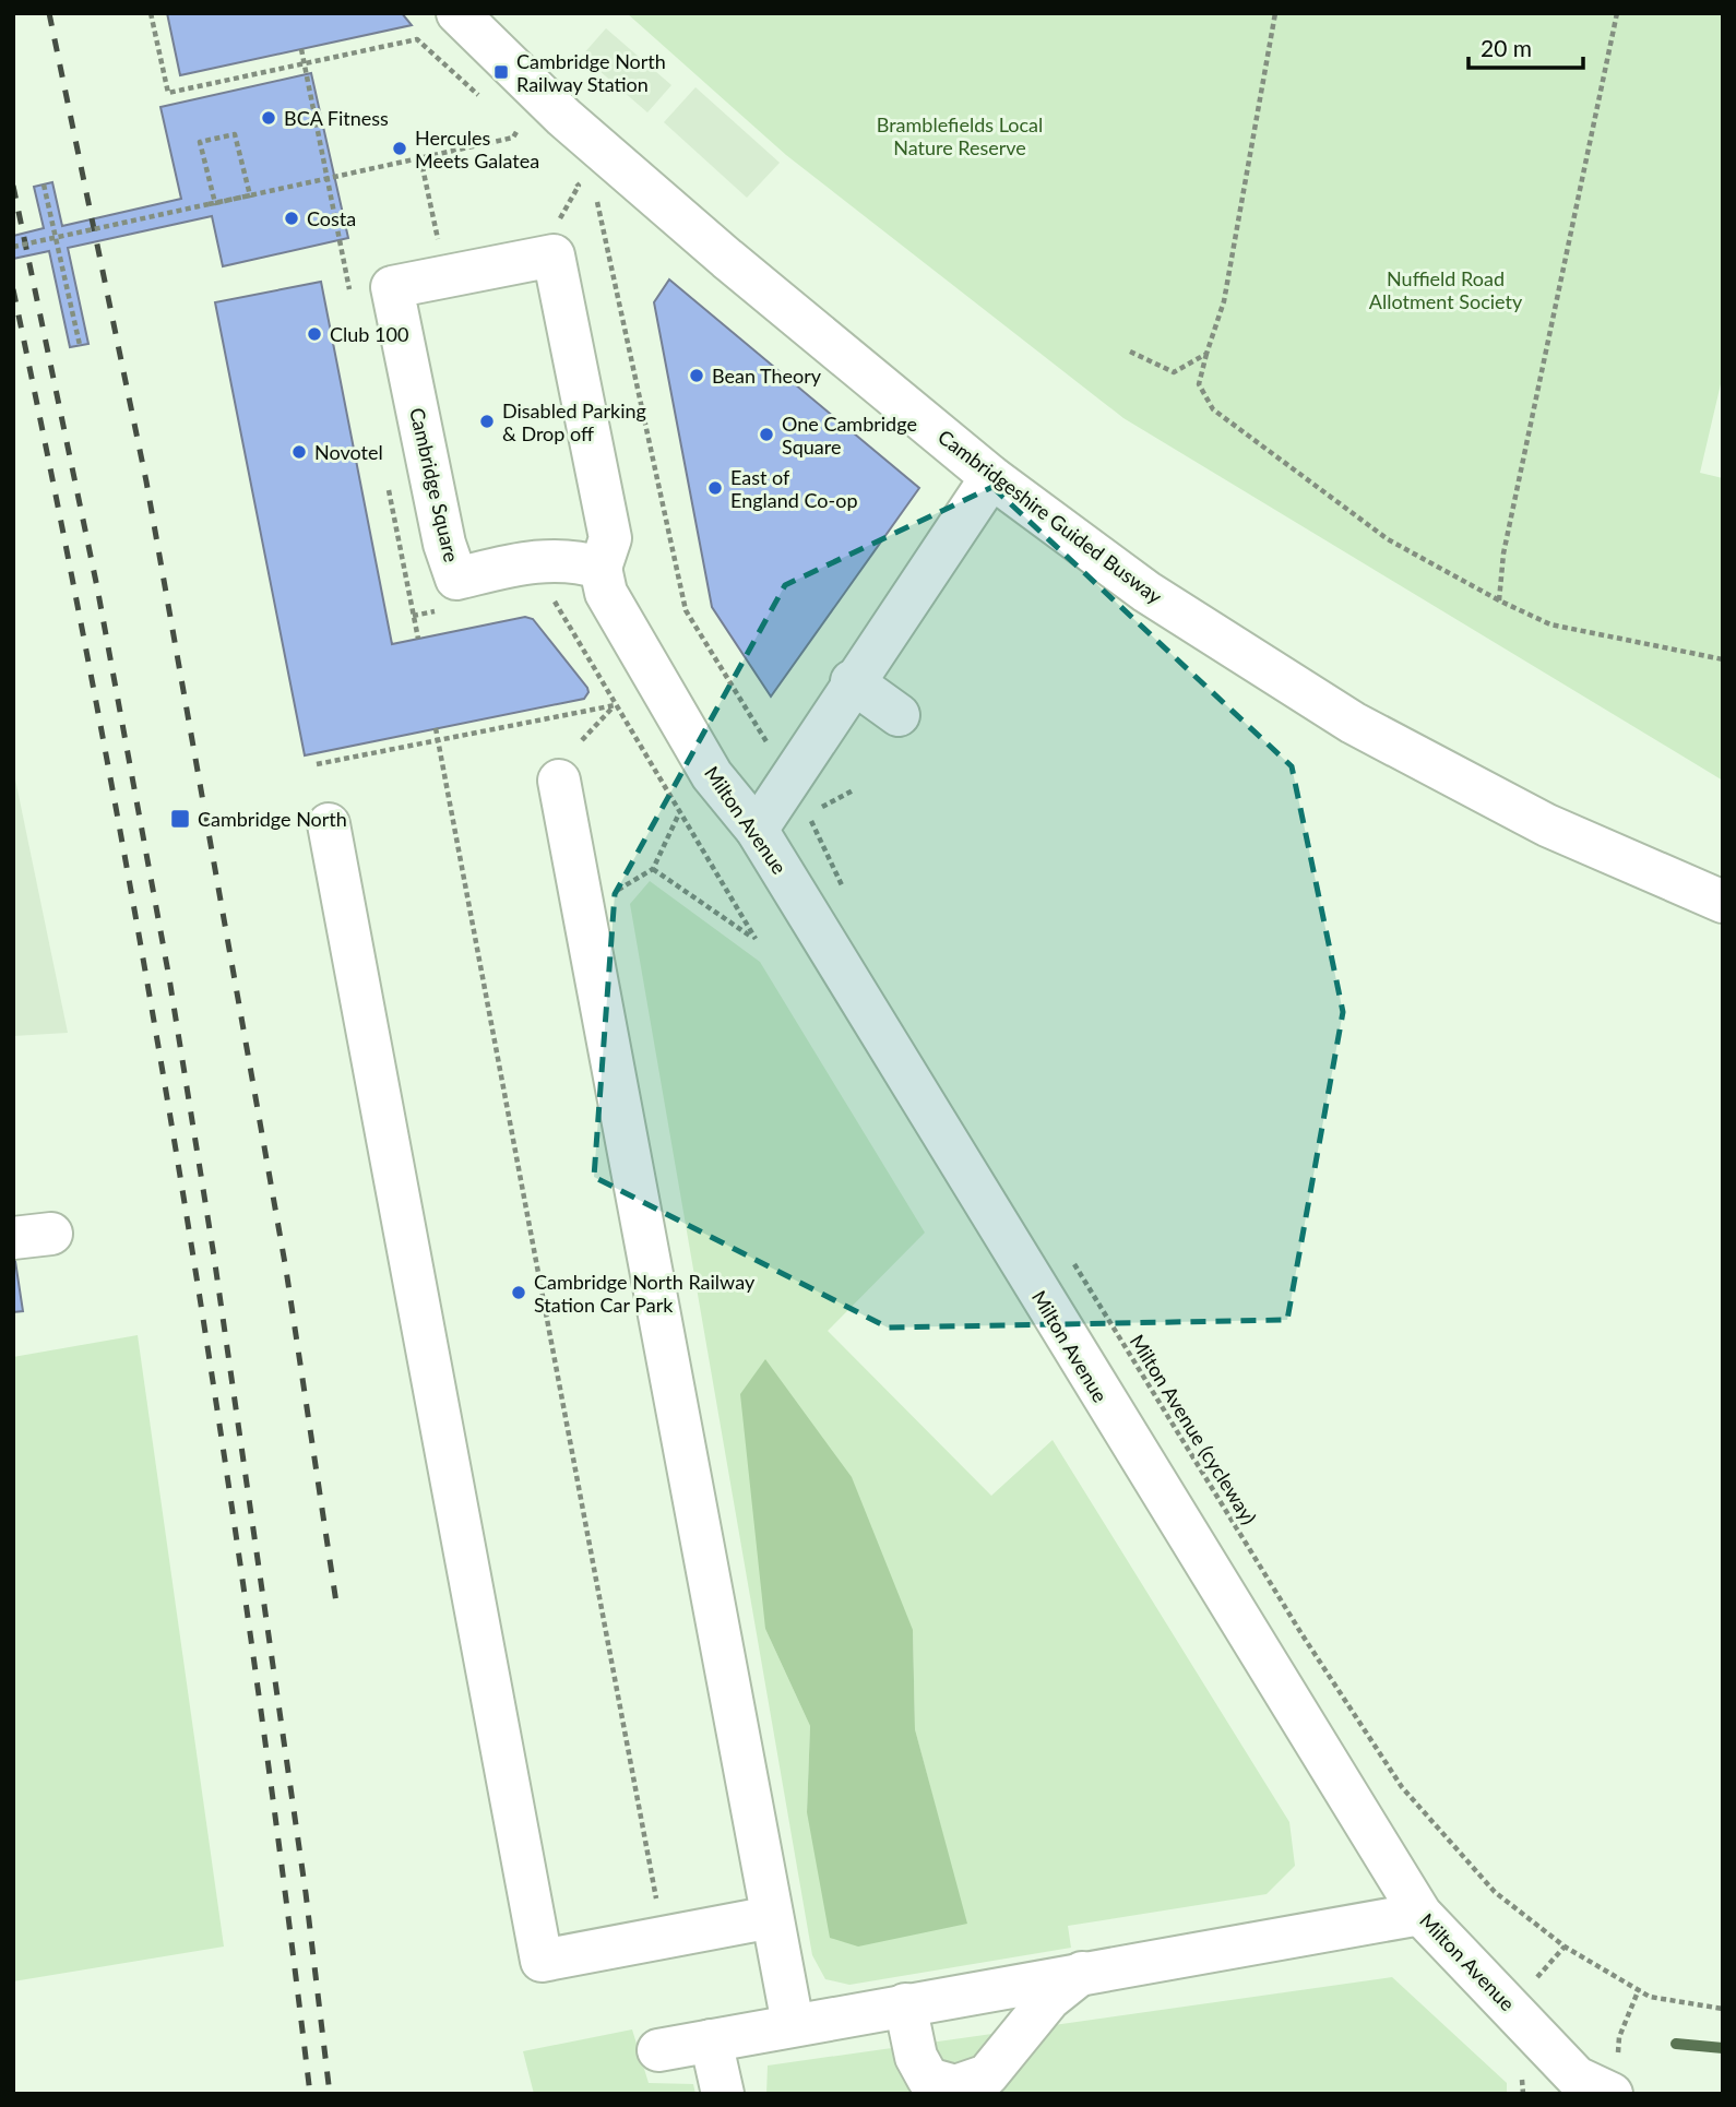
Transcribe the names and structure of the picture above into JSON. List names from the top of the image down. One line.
{"streets":{"street":["Cambridge Square","Cambridgeshire Guided Busway","Milton Avenue"],"path":["Milton Avenue (cycleway)"]},"crossings":[["Cambridge Square","Milton Avenue"]],"parks":["Bramblefields Local Nature Reserve","Nuffield Road Allotment Society"],"places":{"transit":["Cambridge North Railway Station","Cambridge North"],"other":["BCA Fitness","Hercules Meets Galatea","Costa","Club 100","Bean Theory","Disabled Parking & Drop off","One Cambridge Square","Novotel","East of England Co-op","Cambridge North Railway Station Car Park"]},"scale_bar":"20 m"}
